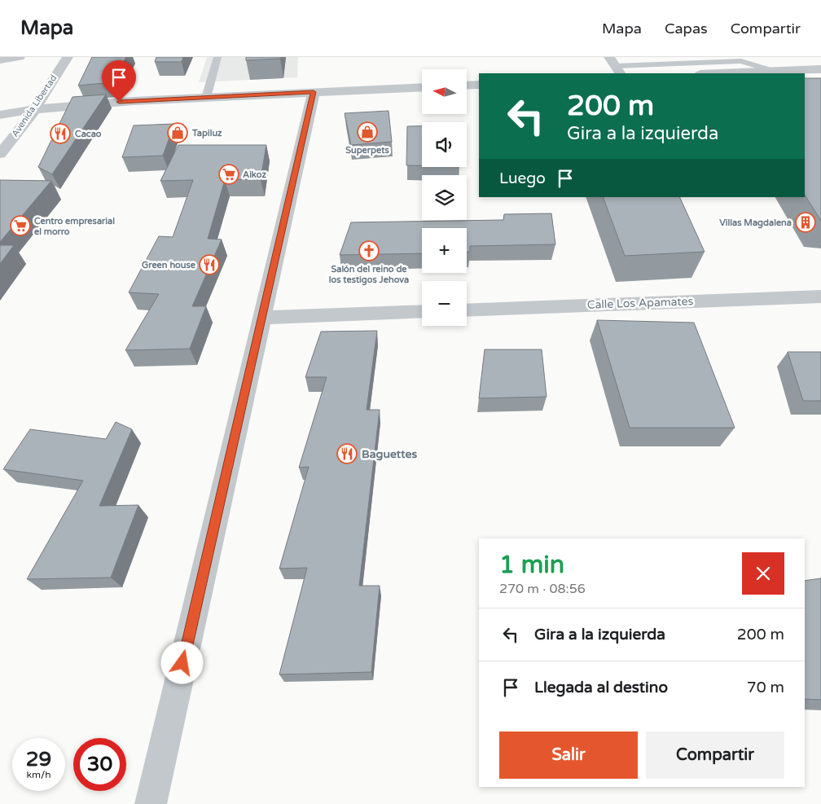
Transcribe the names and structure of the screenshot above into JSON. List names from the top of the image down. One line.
{"streets":{"street":["Avenida Libertad","Calle Los Apamates"]},"places":{"shop":["Superpets","Tapiluz"],"restaurant":["Cacao","Green house","Baguettes"],"supermarket":["Aikoz","Centro empresarial el morro"],"building":["Villas Magdalena"],"church":["Salón del reino de los testigos Jehova"]},"north":"left","page":{"header":"Mapa","nav":["Mapa","Capas","Compartir"],"map_buttons":["+","−"],"turn":["200 m","Gira a la izquierda"],"then":"Luego","heading":["1 min","270 m · 08:56"],"list":[{"name":"Gira a la izquierda","value":"200 m"},{"name":"Llegada al destino","value":"70 m"}],"buttons":["Salir","Compartir"],"speed":"29 km/h","limit":"30"}}
